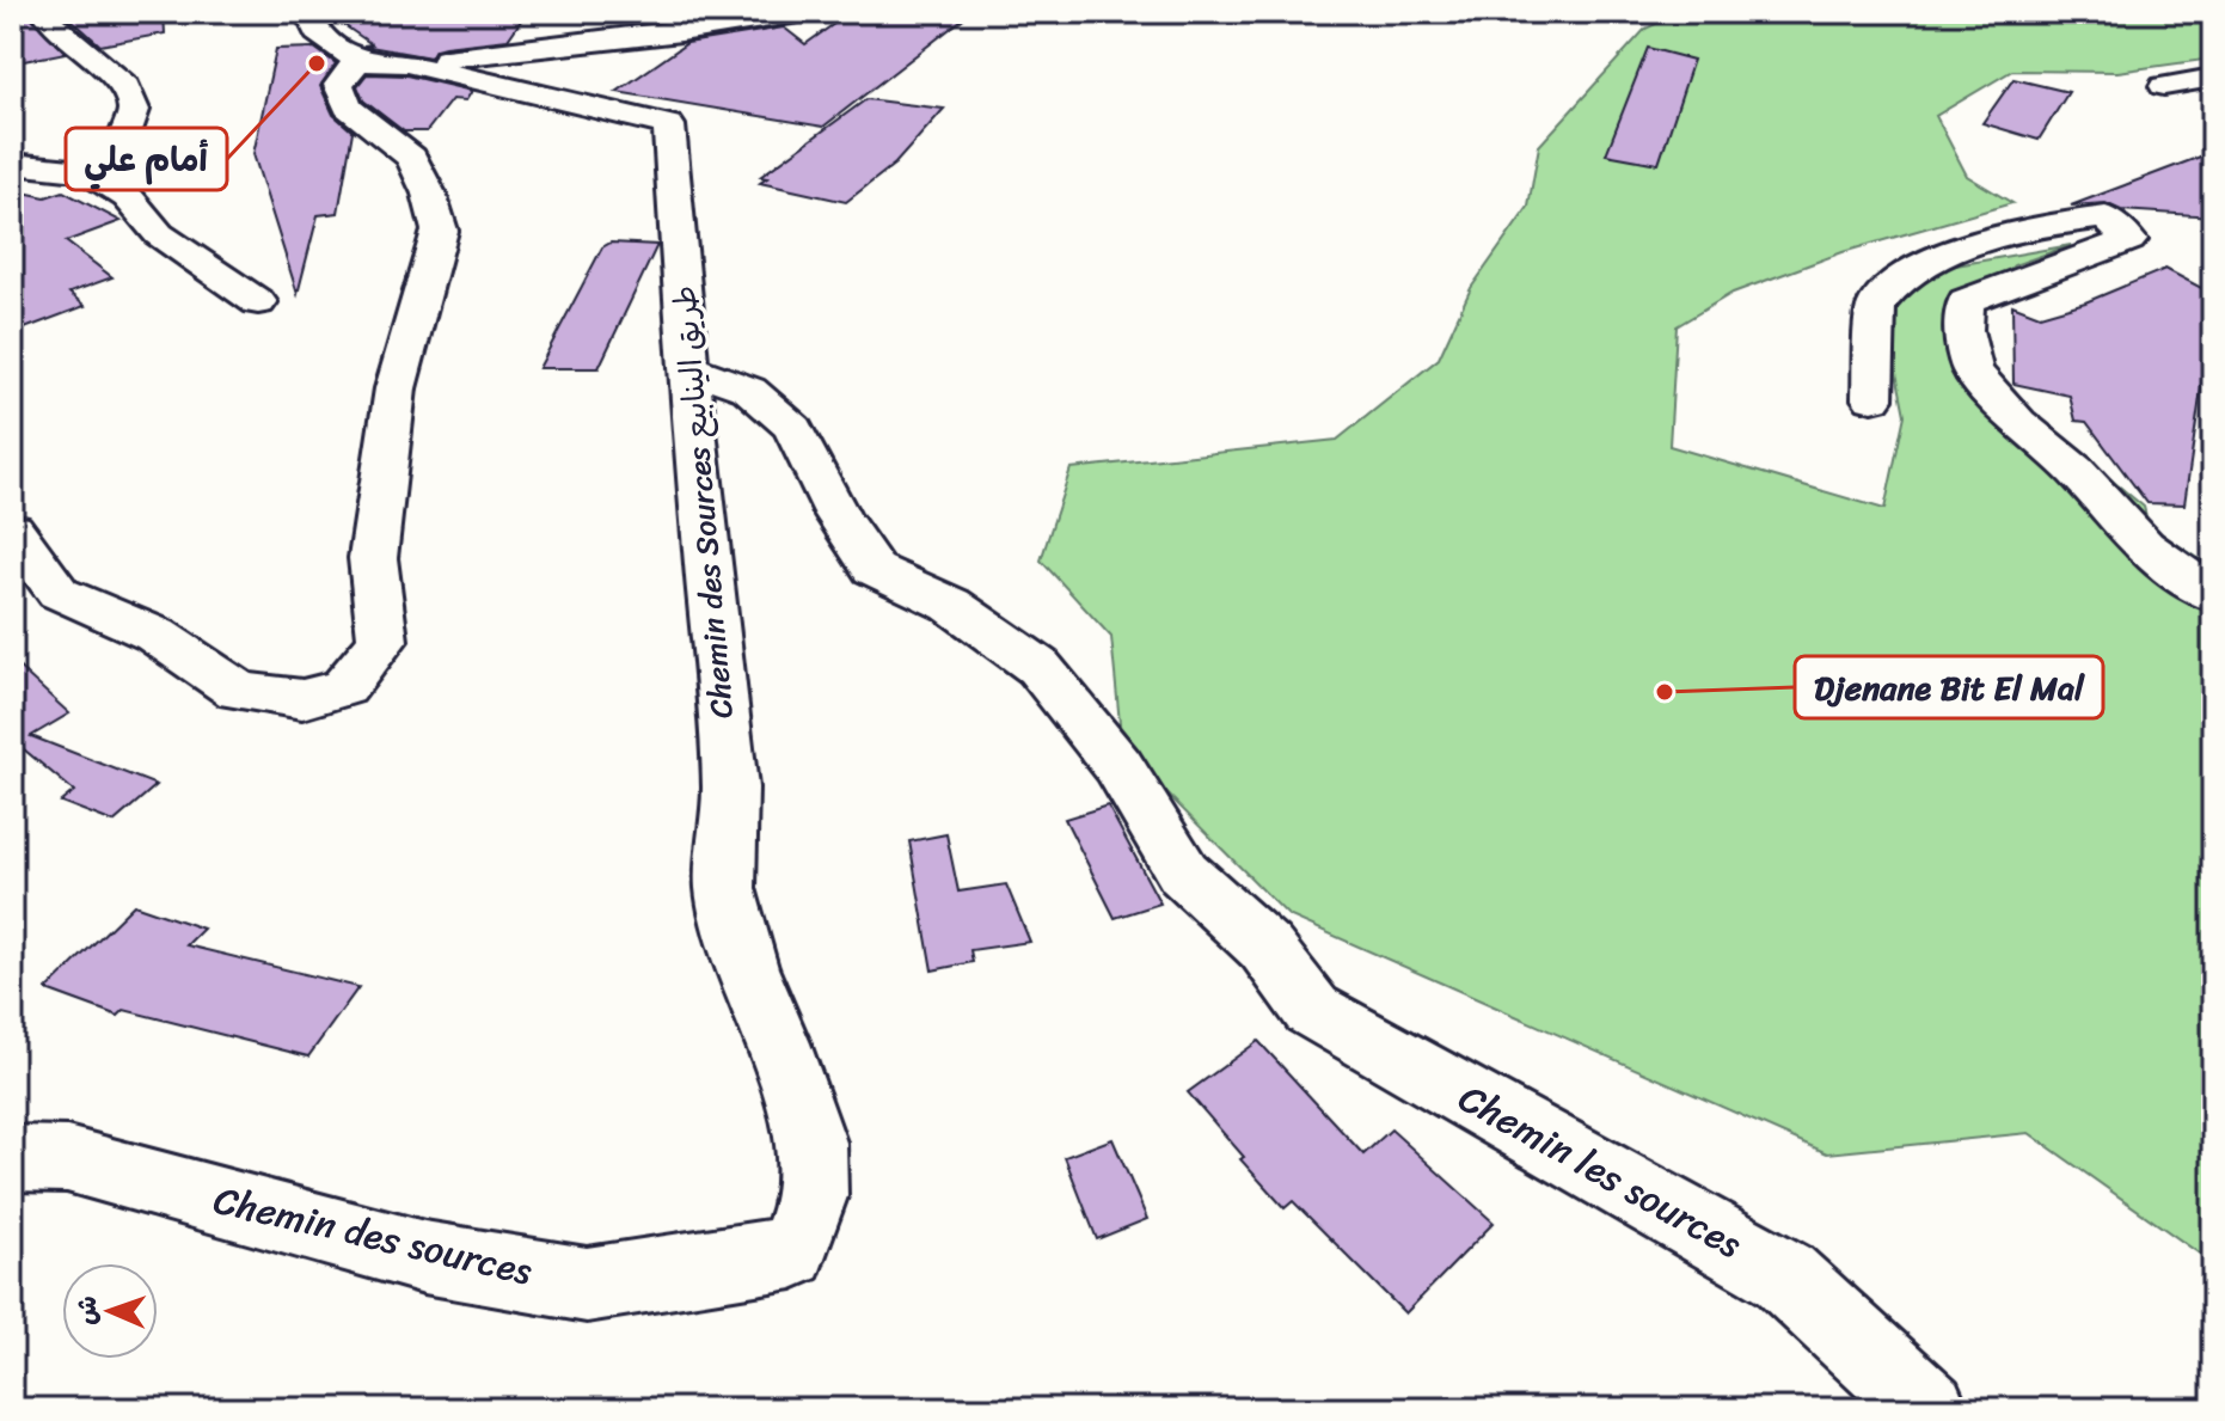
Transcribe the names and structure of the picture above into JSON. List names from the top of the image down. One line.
{"streets":{"street":["Chemin des Sources طريق الينابيع","Chemin les sources","Chemin des sources"]},"crossings":[["Chemin des Sources طريق الينابيع","Chemin les sources"],["Chemin des Sources طريق الينابيع","Chemin des sources"]],"places":["أمام علي","Djenane Bit El Mal"],"north":"left"}
